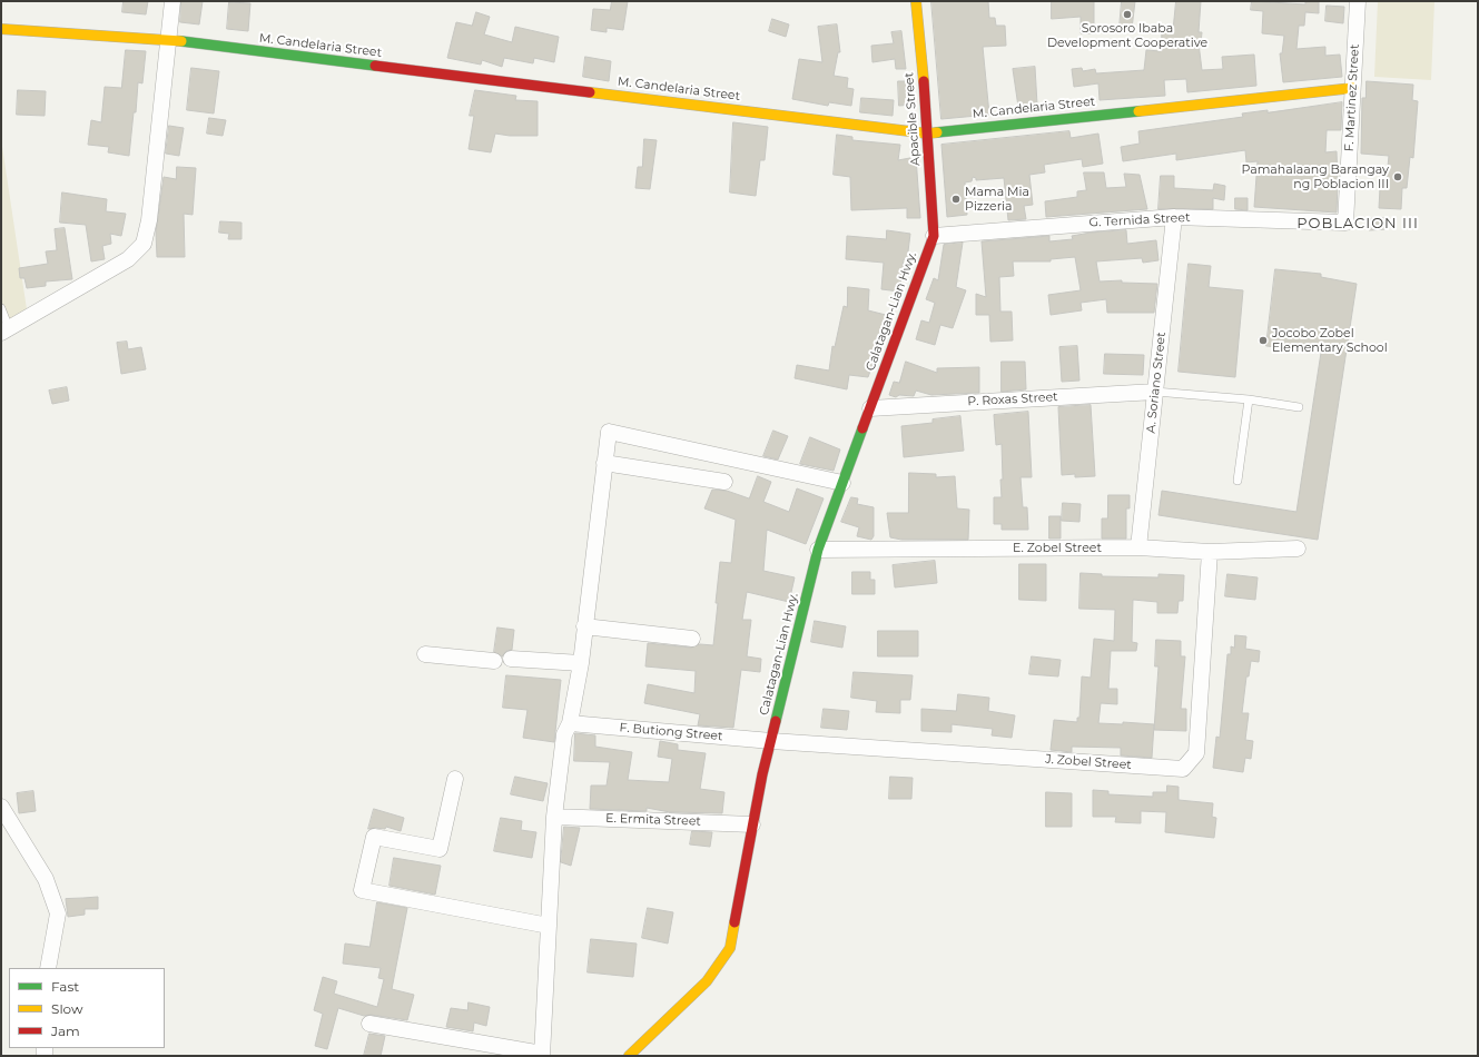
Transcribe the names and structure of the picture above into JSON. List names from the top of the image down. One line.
{"streets":{"street":["M. Candelaria Street","F. Martinez Street","Apacible Street","G. Ternida Street","Calatagan-Lian Hwy.","A. Soriano Street","P. Roxas Street","E. Zobel Street","F. Butiong Street","J. Zobel Street","E. Ermita Street"]},"crossings":[["M. Candelaria Street","F. Martinez Street"],["M. Candelaria Street","Apacible Street"],["F. Martinez Street","G. Ternida Street"],["Apacible Street","G. Ternida Street"],["Apacible Street","Calatagan-Lian Hwy."],["G. Ternida Street","Calatagan-Lian Hwy."],["G. Ternida Street","A. Soriano Street"],["Calatagan-Lian Hwy.","P. Roxas Street"],["Calatagan-Lian Hwy.","E. Zobel Street"],["Calatagan-Lian Hwy.","F. Butiong Street"],["Calatagan-Lian Hwy.","J. Zobel Street"],["Calatagan-Lian Hwy.","E. Ermita Street"],["A. Soriano Street","P. Roxas Street"],["A. Soriano Street","E. Zobel Street"],["E. Zobel Street","J. Zobel Street"],["F. Butiong Street","J. Zobel Street"]],"districts":["POBLACION III"],"places":["Sorosoro Ibaba Development Cooperative","Pamahalaang Barangay ng Poblacion III","Mama Mia Pizzeria","Jocobo Zobel Elementary School"],"legend":["Fast","Slow","Jam"]}
